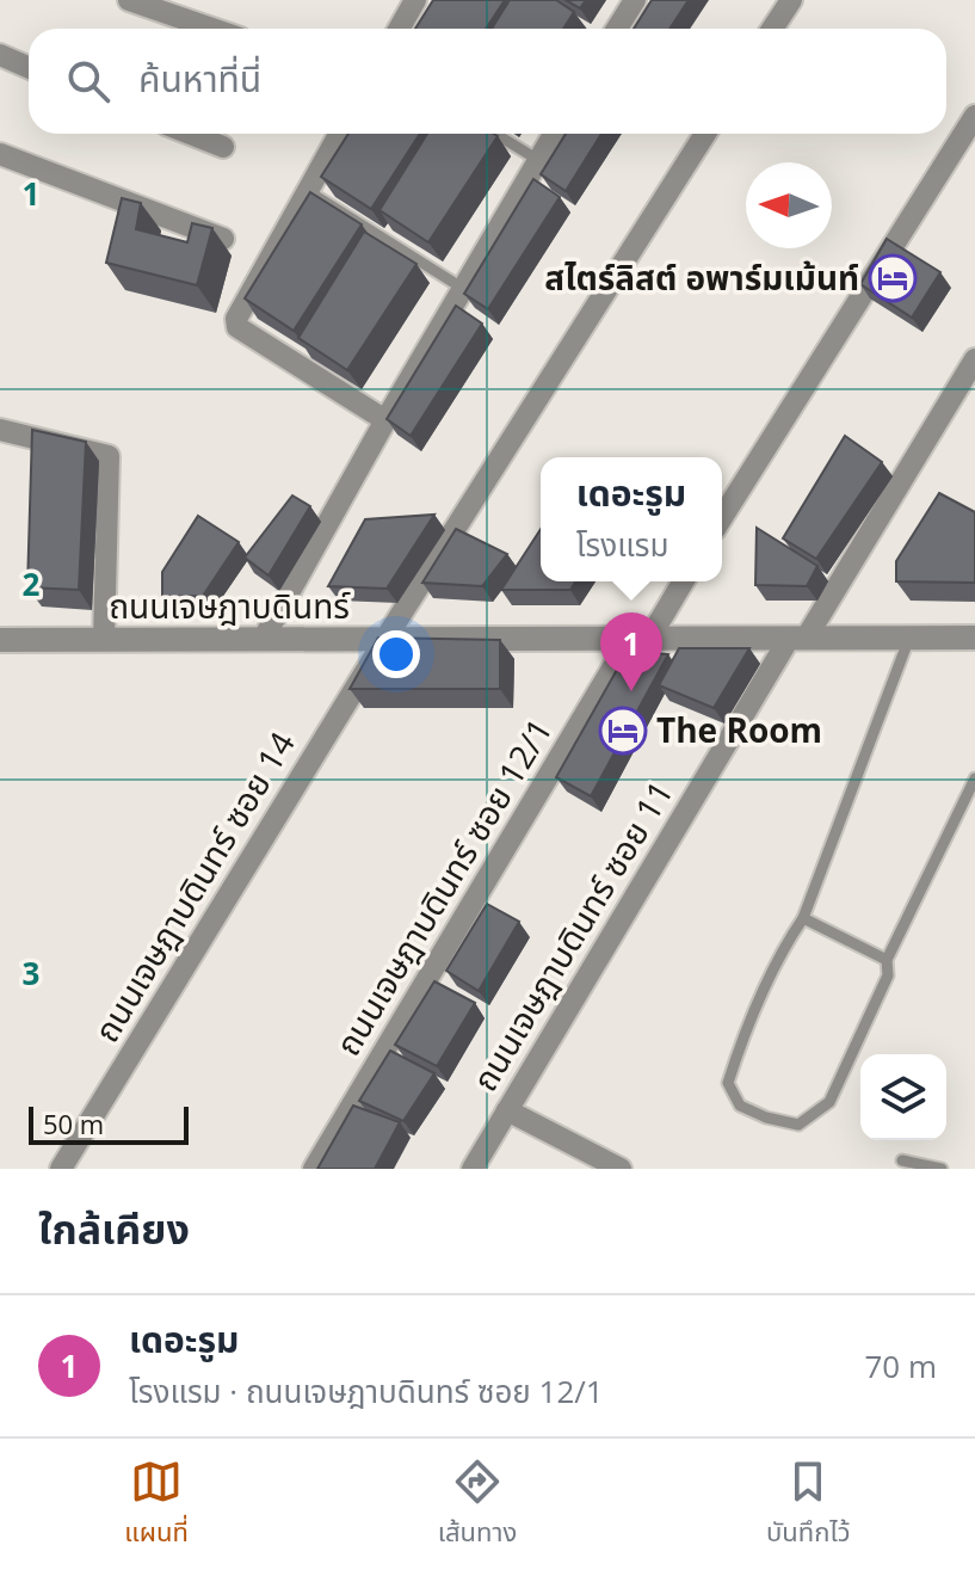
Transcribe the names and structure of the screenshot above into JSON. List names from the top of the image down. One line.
{"streets":{"street":["ถนนเจษฎาบดินทร์","ถนนเจษฎาบดินทร์ ซอย 14","ถนนเจษฎาบดินทร์ ซอย 12/1","ถนนเจษฎาบดินทร์ ซอย 11"]},"crossings":[["ถนนเจษฎาบดินทร์","ถนนเจษฎาบดินทร์ ซอย 14"],["ถนนเจษฎาบดินทร์","ถนนเจษฎาบดินทร์ ซอย 12/1"],["ถนนเจษฎาบดินทร์","ถนนเจษฎาบดินทร์ ซอย 11"]],"places":{"hotel":["สไตร์ลิสต์ อพาร์มเม้นท์","The Room"]},"scale_bar":"50 m","north":"left","page":{"search":"ค้นหาที่นี่","popup":["เดอะรูม","โรงแรม"],"pins":"1","scale":"50 m","heading":"ใกล้เคียง","list":[{"mark":"1","name":"เดอะรูม","note":"โรงแรม · ถนนเจษฎาบดินทร์ ซอย 12/1","value":"70 m"}],"nav":["แผนที่","เส้นทาง","บันทึกไว้"]},"grid":{"rows":["1","2","3"]}}
